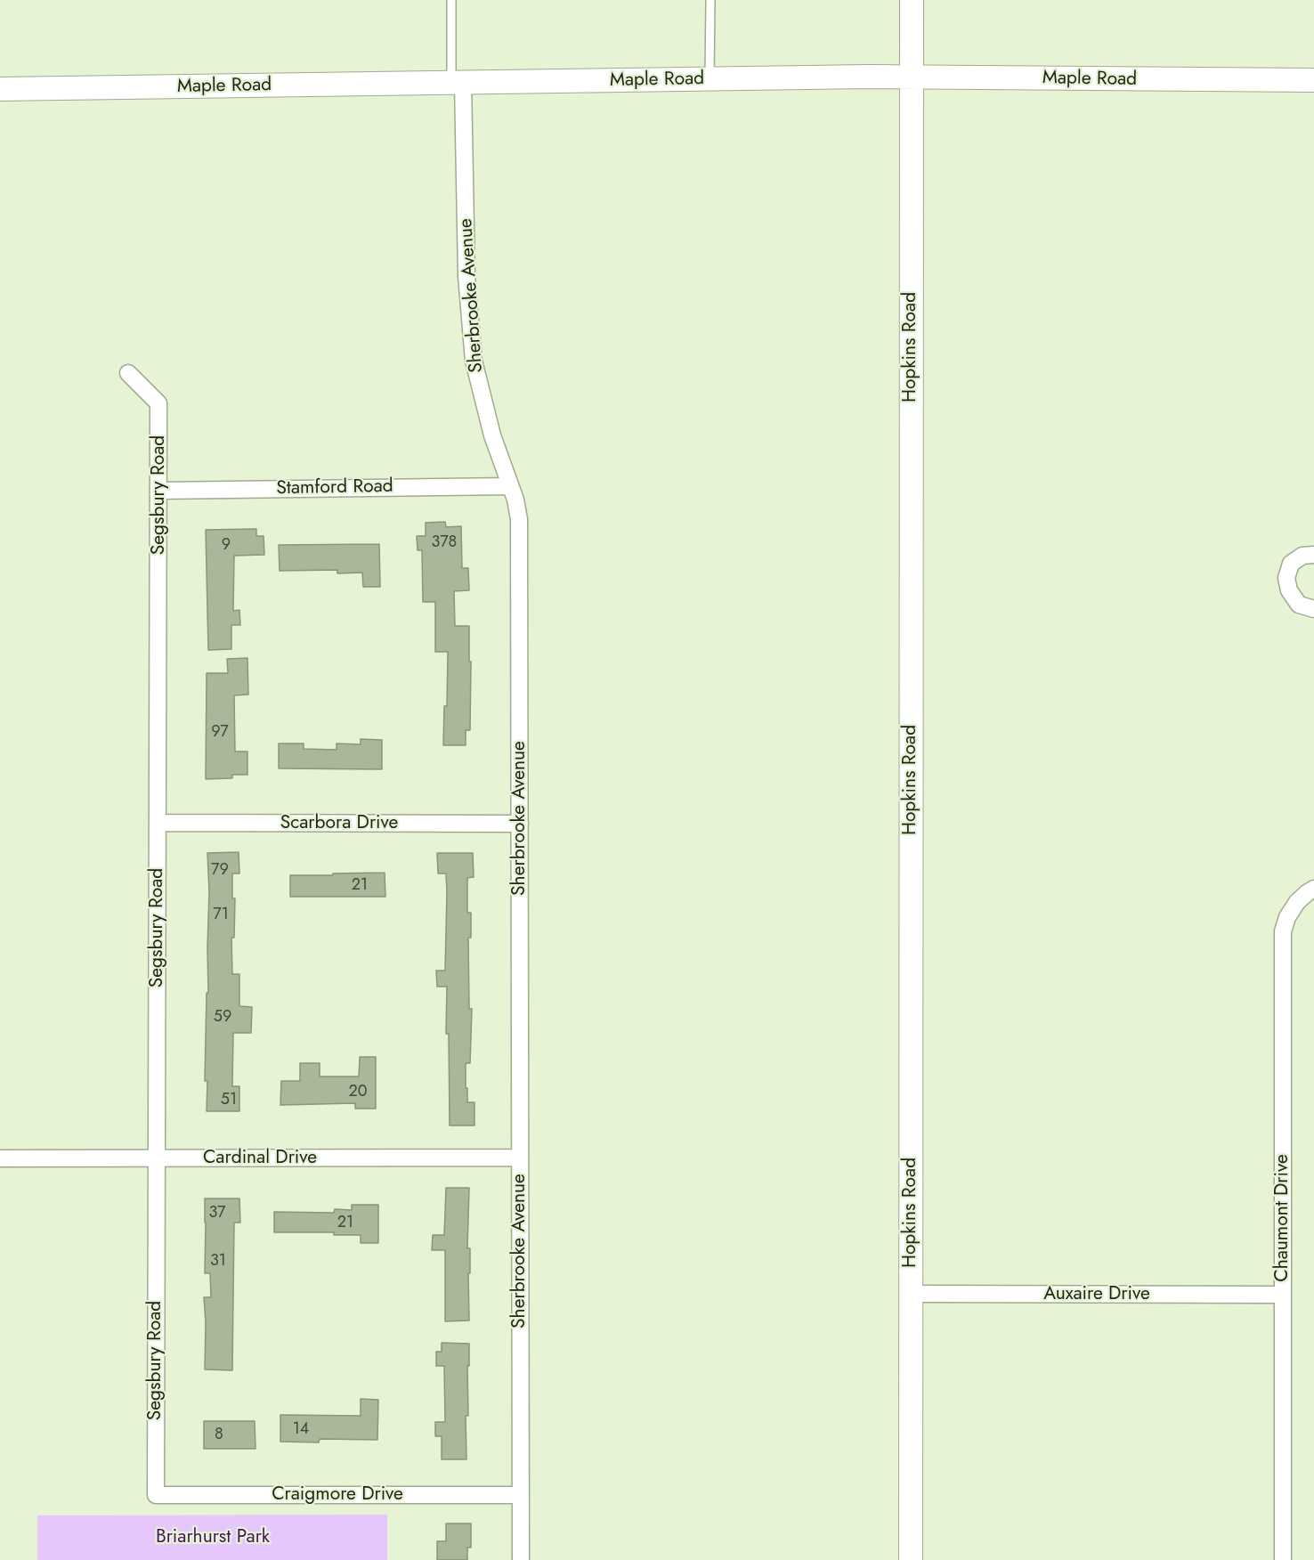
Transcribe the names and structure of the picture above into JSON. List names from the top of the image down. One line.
{"streets":{"street":["Maple Road","Sherbrooke Avenue","Hopkins Road","Stamford Road","Segsbury Road","Scarbora Drive","Cardinal Drive","Chaumont Drive","Auxaire Drive","Craigmore Drive"]},"crossings":[["Maple Road","Sherbrooke Avenue"],["Maple Road","Hopkins Road"],["Sherbrooke Avenue","Stamford Road"],["Sherbrooke Avenue","Scarbora Drive"],["Sherbrooke Avenue","Cardinal Drive"],["Sherbrooke Avenue","Craigmore Drive"],["Hopkins Road","Auxaire Drive"],["Stamford Road","Segsbury Road"],["Segsbury Road","Scarbora Drive"],["Segsbury Road","Cardinal Drive"],["Segsbury Road","Craigmore Drive"],["Chaumont Drive","Auxaire Drive"]],"parks":["Briarhurst Park"],"house_numbers":["378","9","97","79","21","71","59","20","51","37","21","31","14","8"]}
